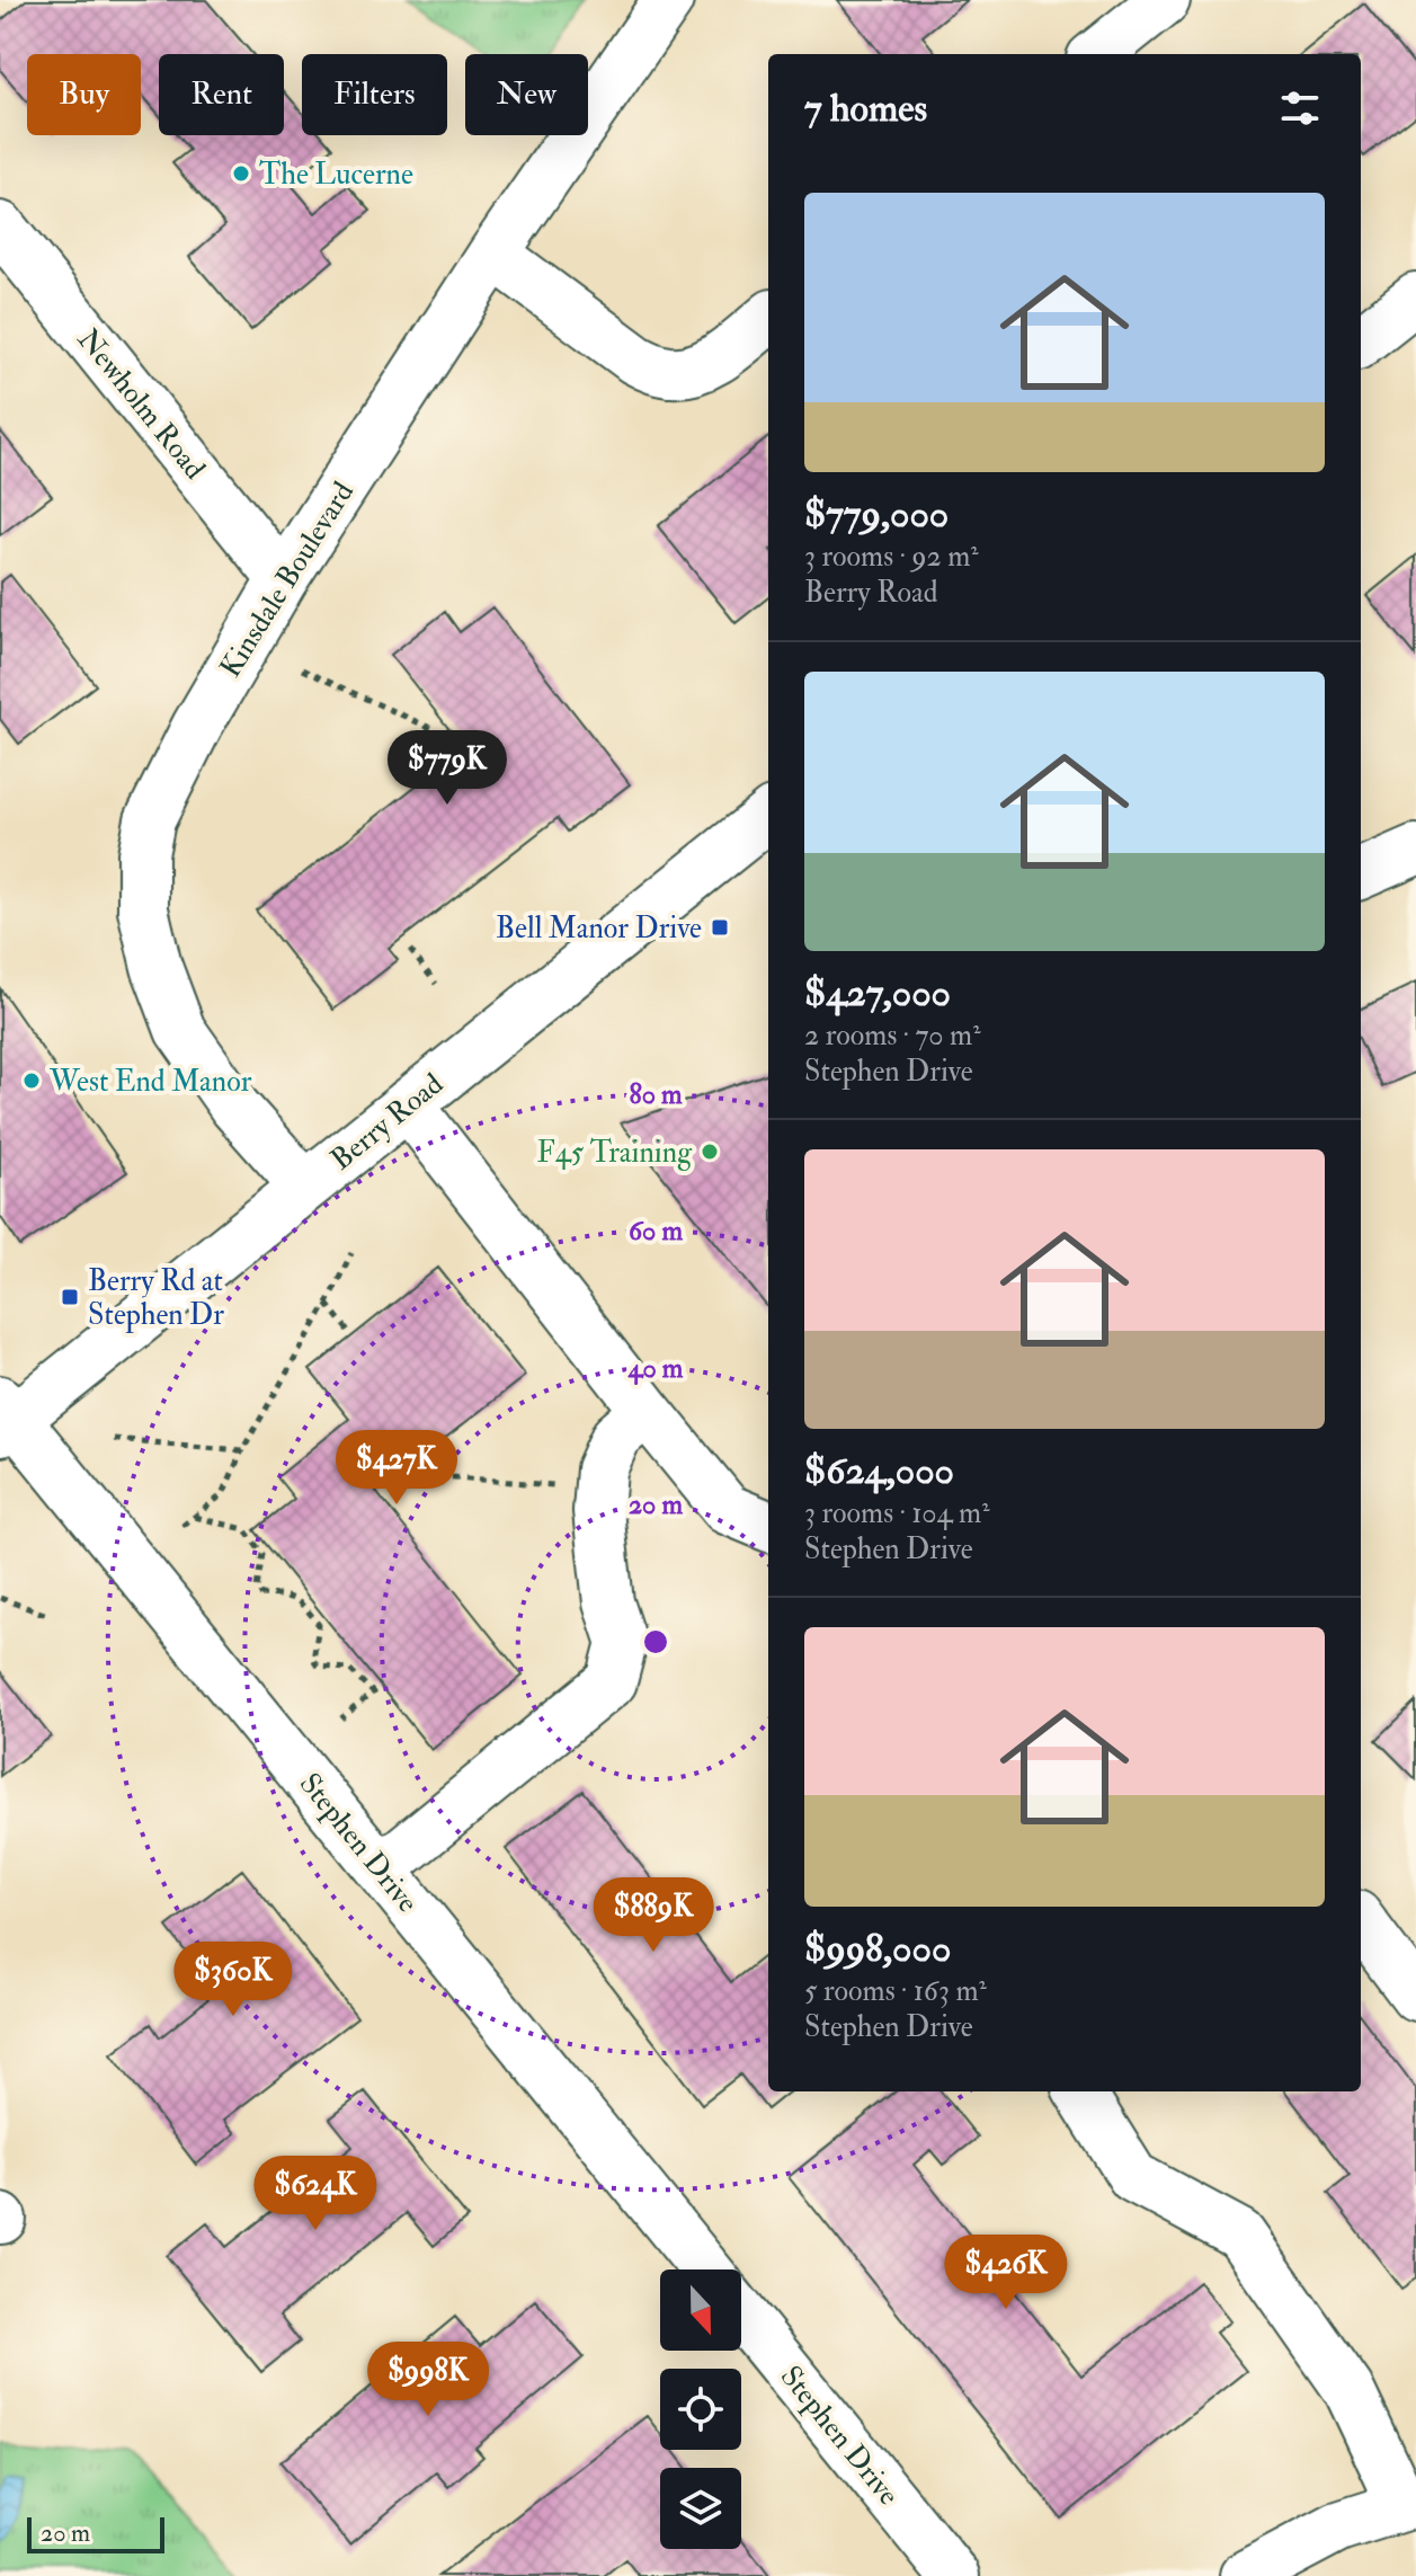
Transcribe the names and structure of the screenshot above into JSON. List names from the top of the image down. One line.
{"streets":{"street":["Newholm Road","Kinsdale Boulevard","Berry Road","Stephen Drive"]},"crossings":[["Newholm Road","Kinsdale Boulevard"],["Kinsdale Boulevard","Berry Road"],["Berry Road","Stephen Drive"]],"places":{"other":["The Lucerne","West End Manor","F45 Training"],"transit":["Bell Manor Drive","Berry Rd at Stephen Dr"]},"scale_bar":"20 m","north":"bottom","page":{"chip":["Buy","Rent","Filters","New"],"heading":"7 homes","list":[{"name":"$779,000","note":"3 rooms · 92 m² · Berry Road"},{"name":"$427,000","note":"2 rooms · 70 m² · Stephen Drive"},{"name":"$624,000","note":"3 rooms · 104 m² · Stephen Drive"},{"name":"$998,000","note":"5 rooms · 163 m² · Stephen Drive"}],"price":["$779K","$427K","$889K","$360K","$624K","$426K","$998K"],"scale":"20 m"},"rings":["80 m","60 m","40 m","20 m"]}
